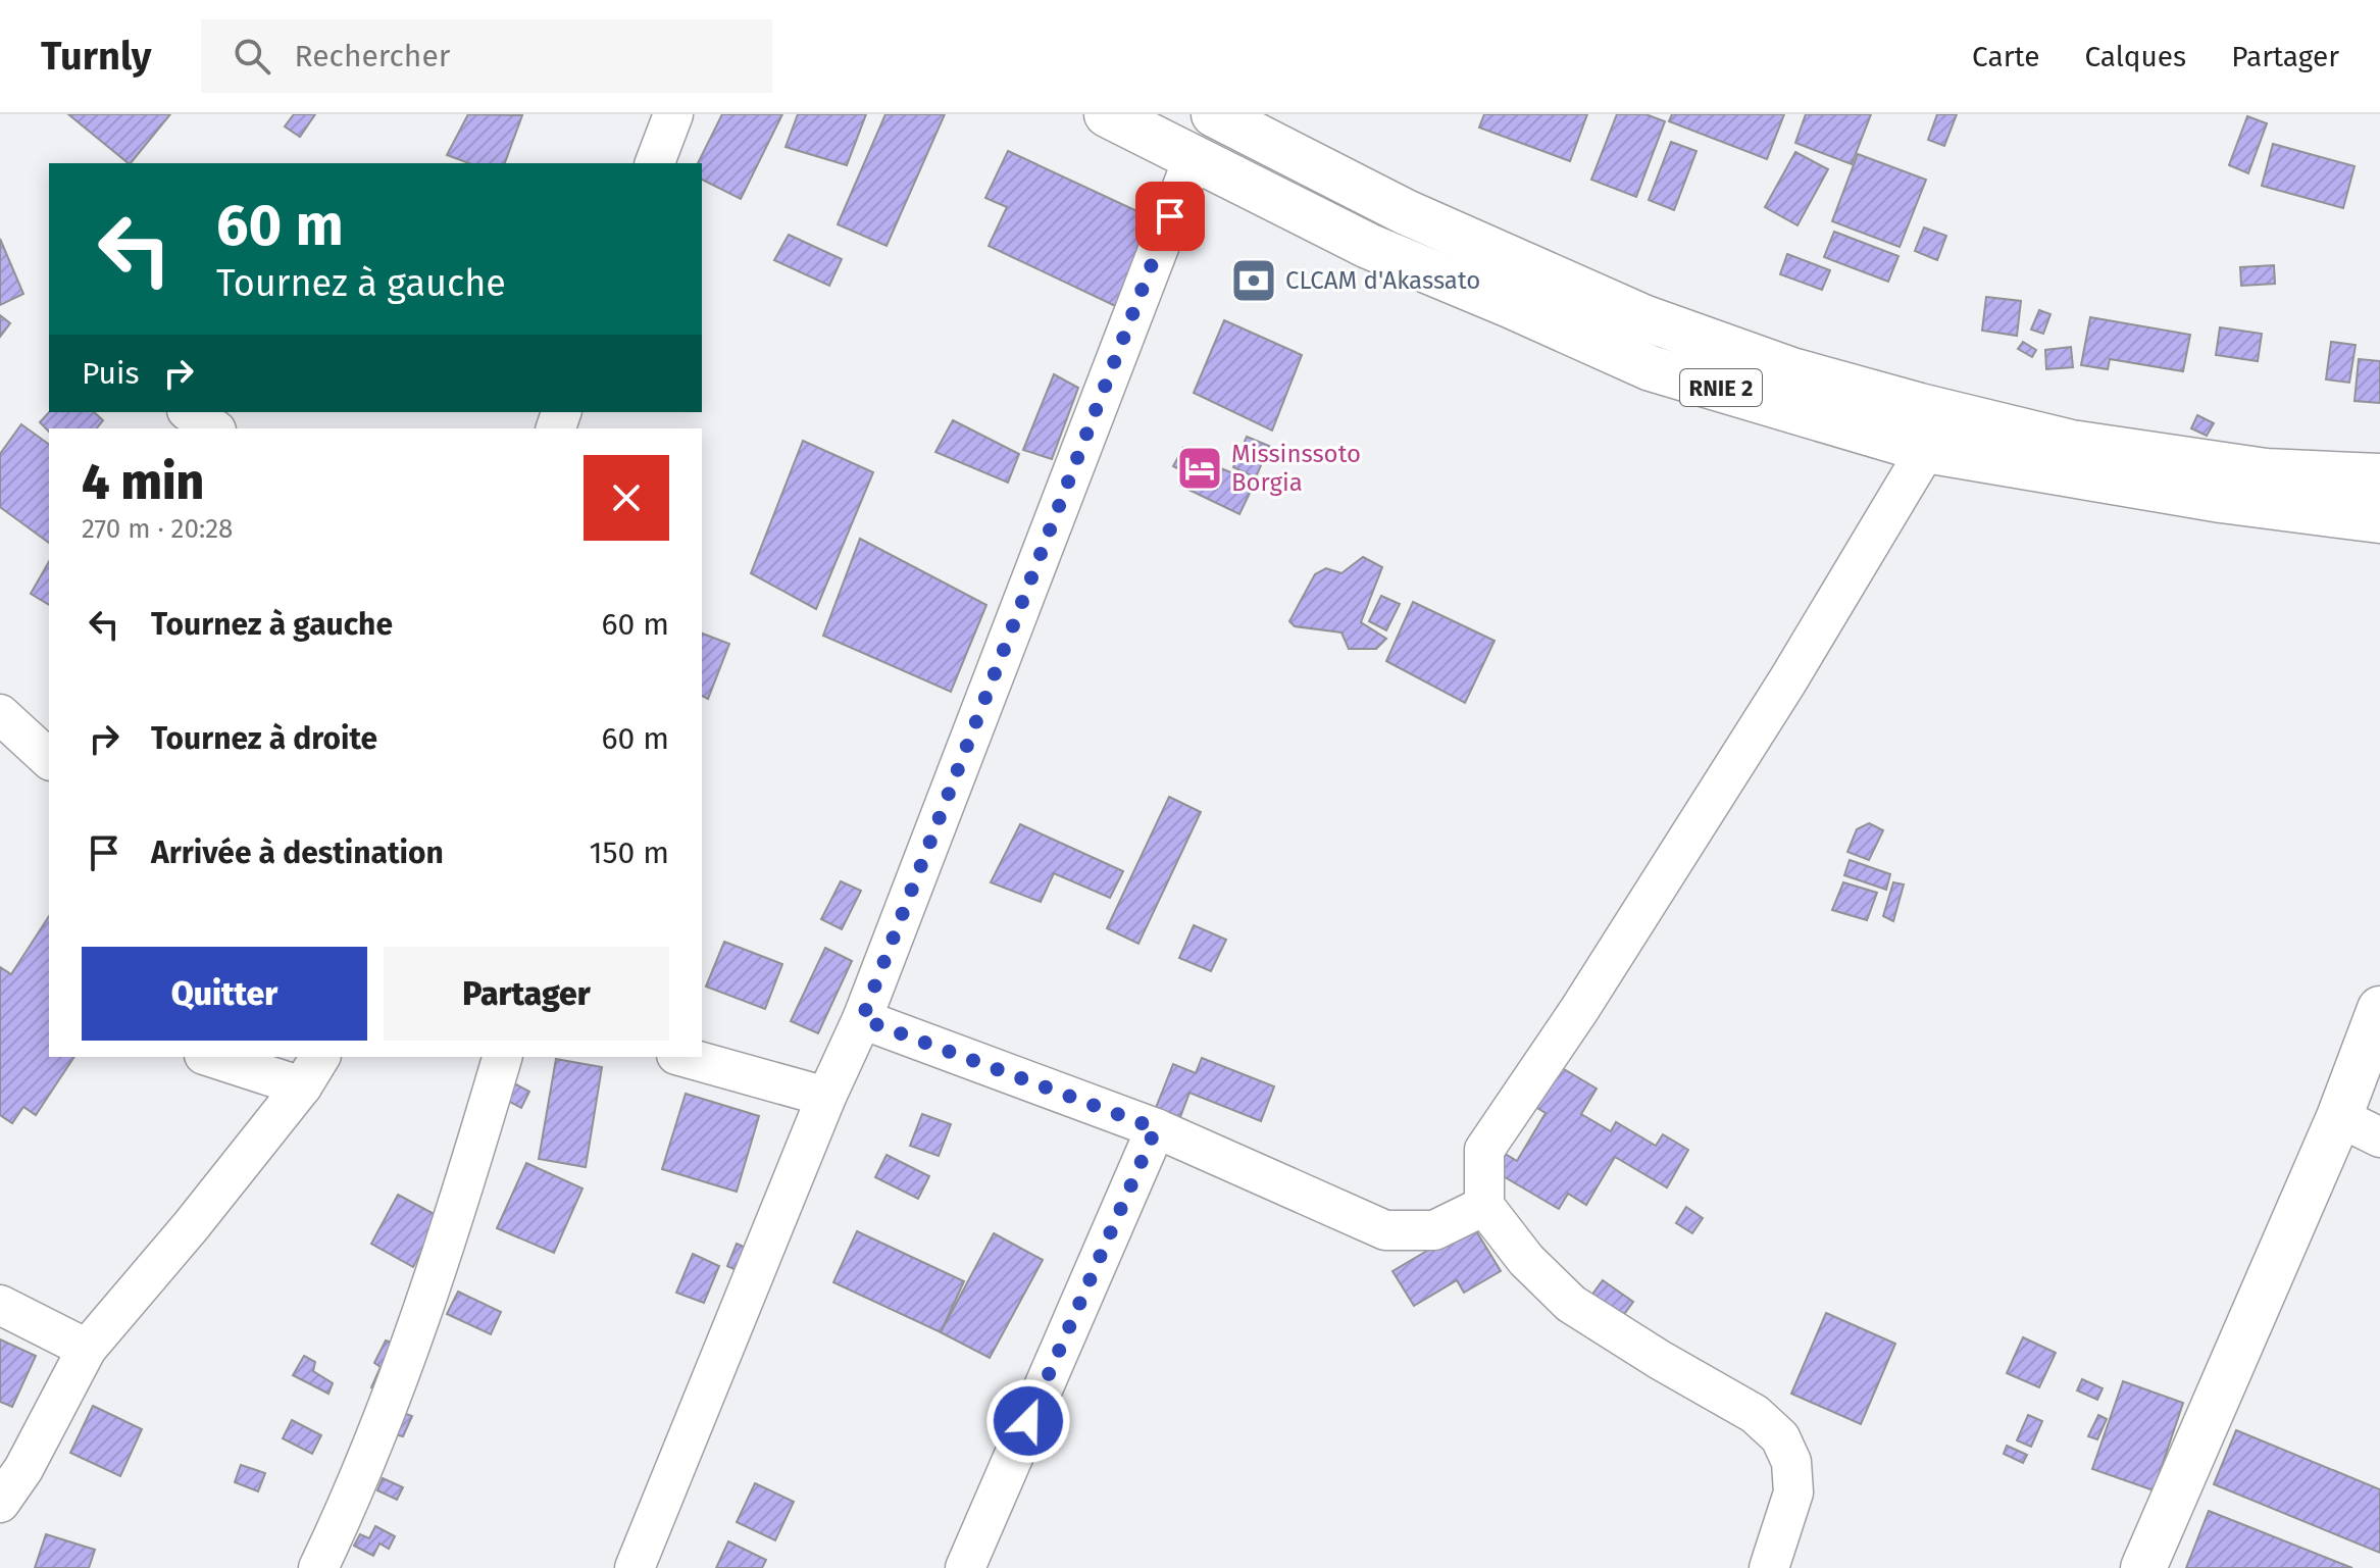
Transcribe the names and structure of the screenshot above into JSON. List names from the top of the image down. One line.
{"streets":{"main road":["RNIE 2"]},"places":{"bank":["CLCAM d'Akassato"],"hotel":["Missinssoto Borgia"]},"page":{"header":"Turnly","search":"Rechercher","nav":["Carte","Calques","Partager"],"turn":["60 m","Tournez à gauche"],"then":"Puis","heading":["4 min","270 m · 20:28"],"list":[{"name":"Tournez à gauche","value":"60 m"},{"name":"Tournez à droite","value":"60 m"},{"name":"Arrivée à destination","value":"150 m"}],"buttons":["Quitter","Partager"]}}
